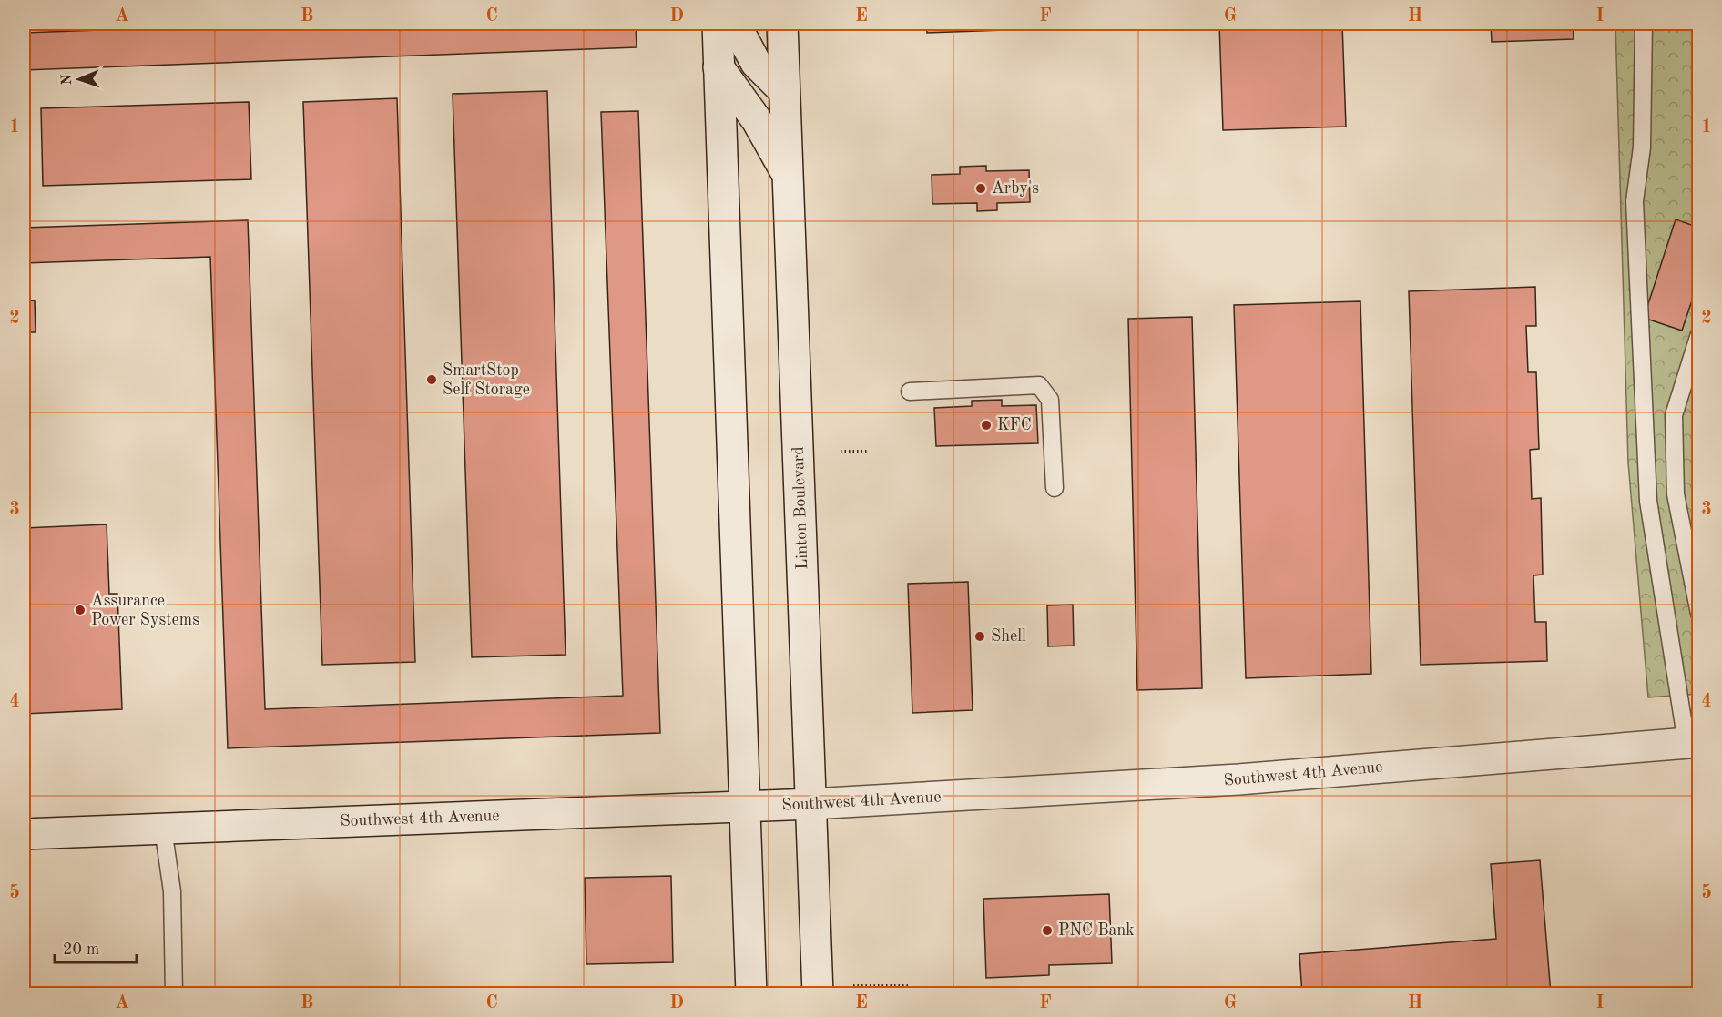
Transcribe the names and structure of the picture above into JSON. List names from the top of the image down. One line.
{"streets":{"main road":["Linton Boulevard","Southwest 4th Avenue"]},"crossings":[["Linton Boulevard","Southwest 4th Avenue"]],"places":["Arby's","SmartStop Self Storage","KFC","Assurance Power Systems","Shell","PNC Bank"],"scale_bar":"20 m","north":"left","grid":{"columns":["A","B","C","D","E","F","G","H","I"],"rows":["1","2","3","4","5"]}}
